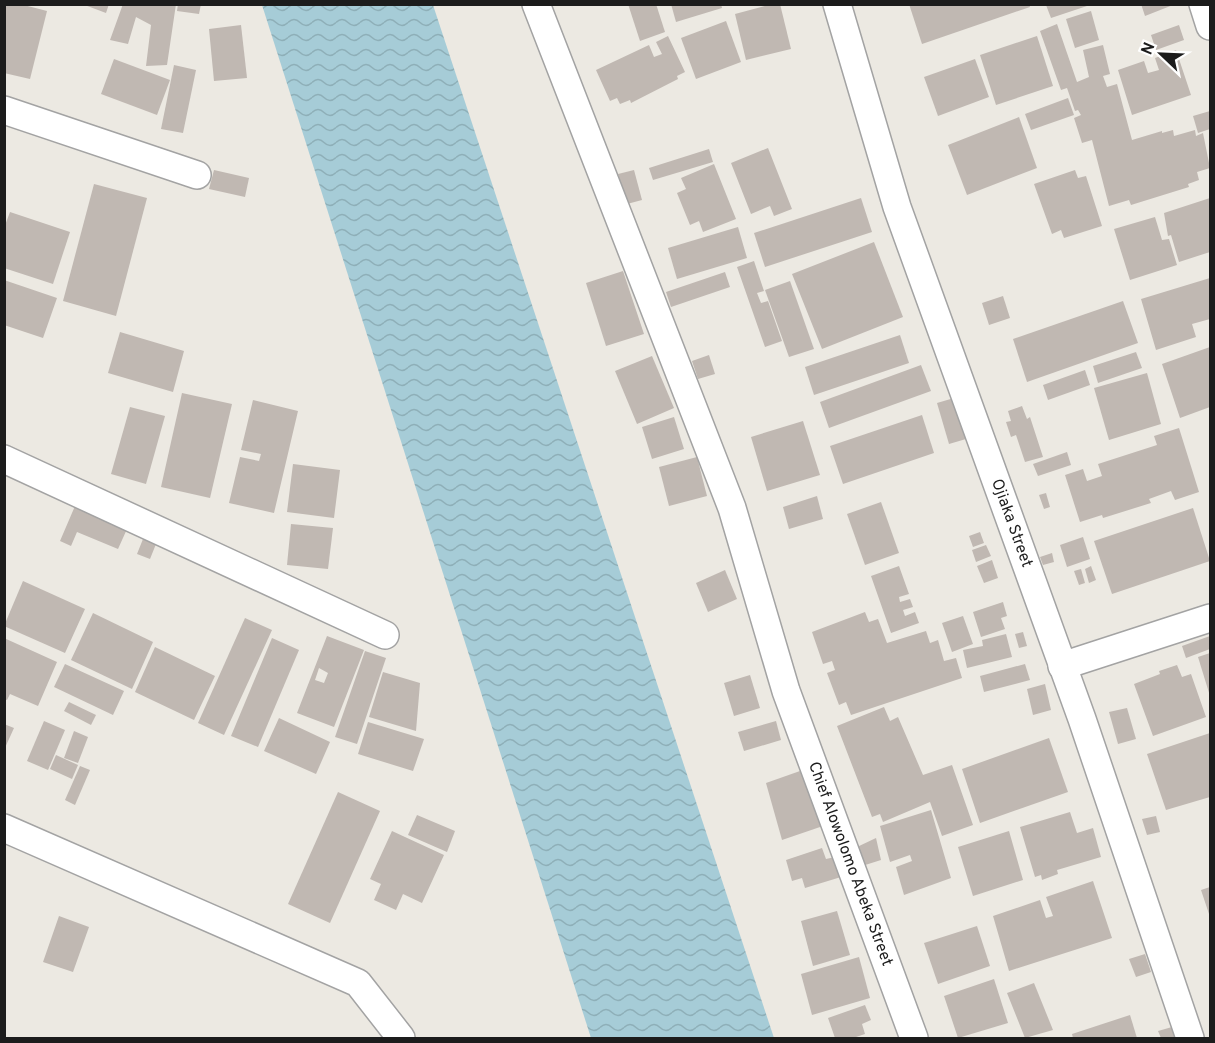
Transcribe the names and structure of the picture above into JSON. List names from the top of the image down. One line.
{"streets":{"street":["Ojiaka Street","Chief Alowolomo Abeka Street"]},"north":"top left"}
